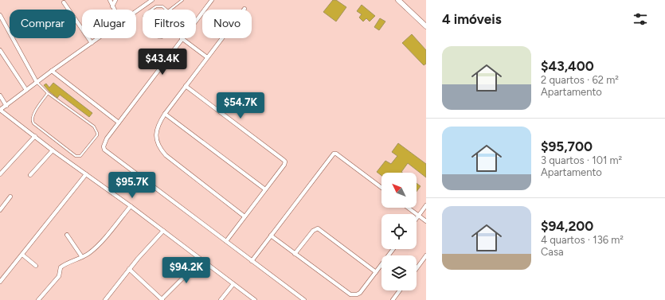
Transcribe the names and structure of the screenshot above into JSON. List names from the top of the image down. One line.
{"north":"top left","page":{"heading":"4 imóveis","chip":["Comprar","Alugar","Filtros","Novo"],"list":[{"name":"$43,400","note":"2 quartos · 62 m² · Apartamento"},{"name":"$95,700","note":"3 quartos · 101 m² · Apartamento"},{"name":"$94,200","note":"4 quartos · 136 m² · Casa"}],"price":["$43.4K","$54.7K","$95.7K","$94.2K"]}}
